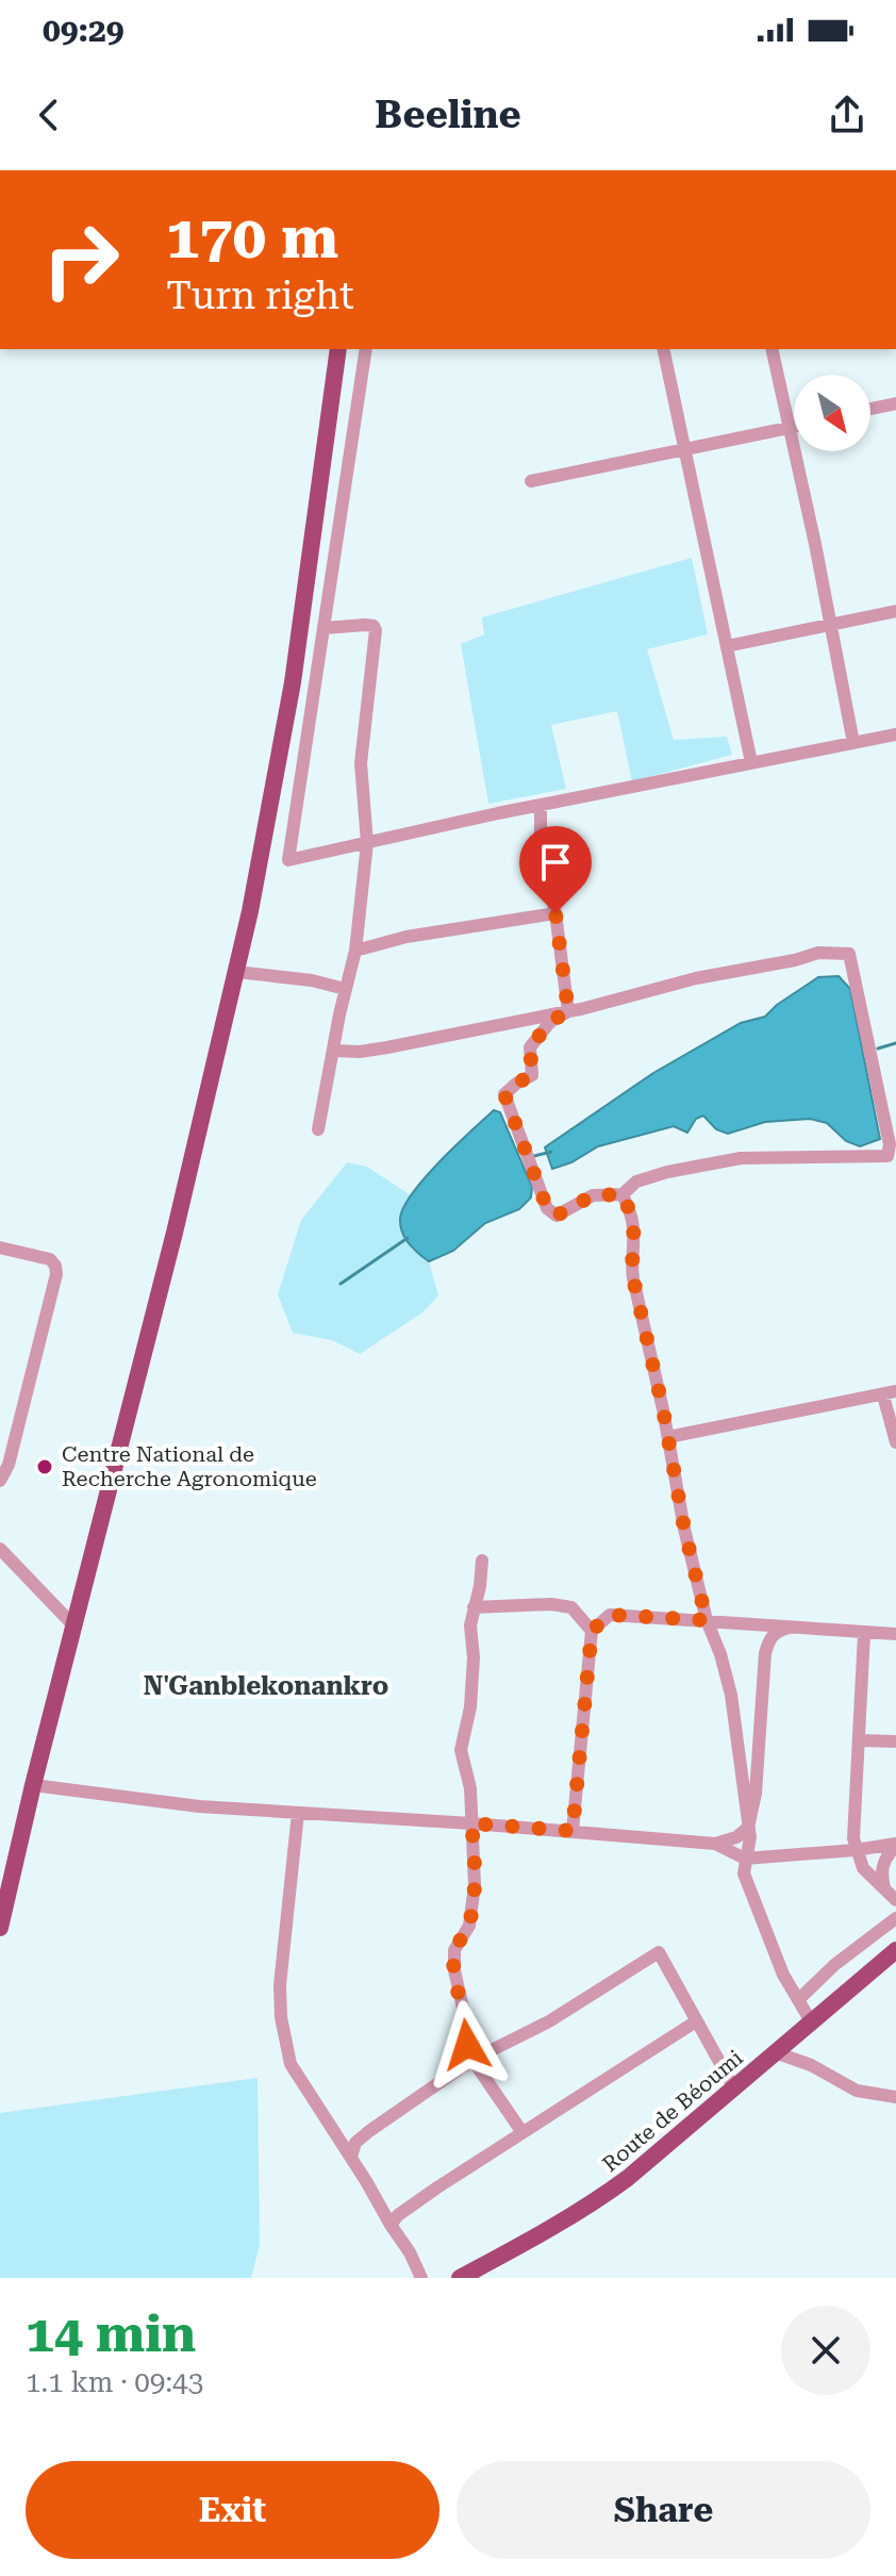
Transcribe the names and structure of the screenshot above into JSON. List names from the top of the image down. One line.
{"streets":{"main road":["Route de Béoumi"]},"districts":["N'Ganblekonankro"],"places":["Centre National de Recherche Agronomique"],"north":"bottom right","page":{"status":"09:29","header":"Beeline","turn":["170 m","Turn right"],"heading":["14 min","1.1 km · 09:43"],"buttons":["Exit","Share"]}}
